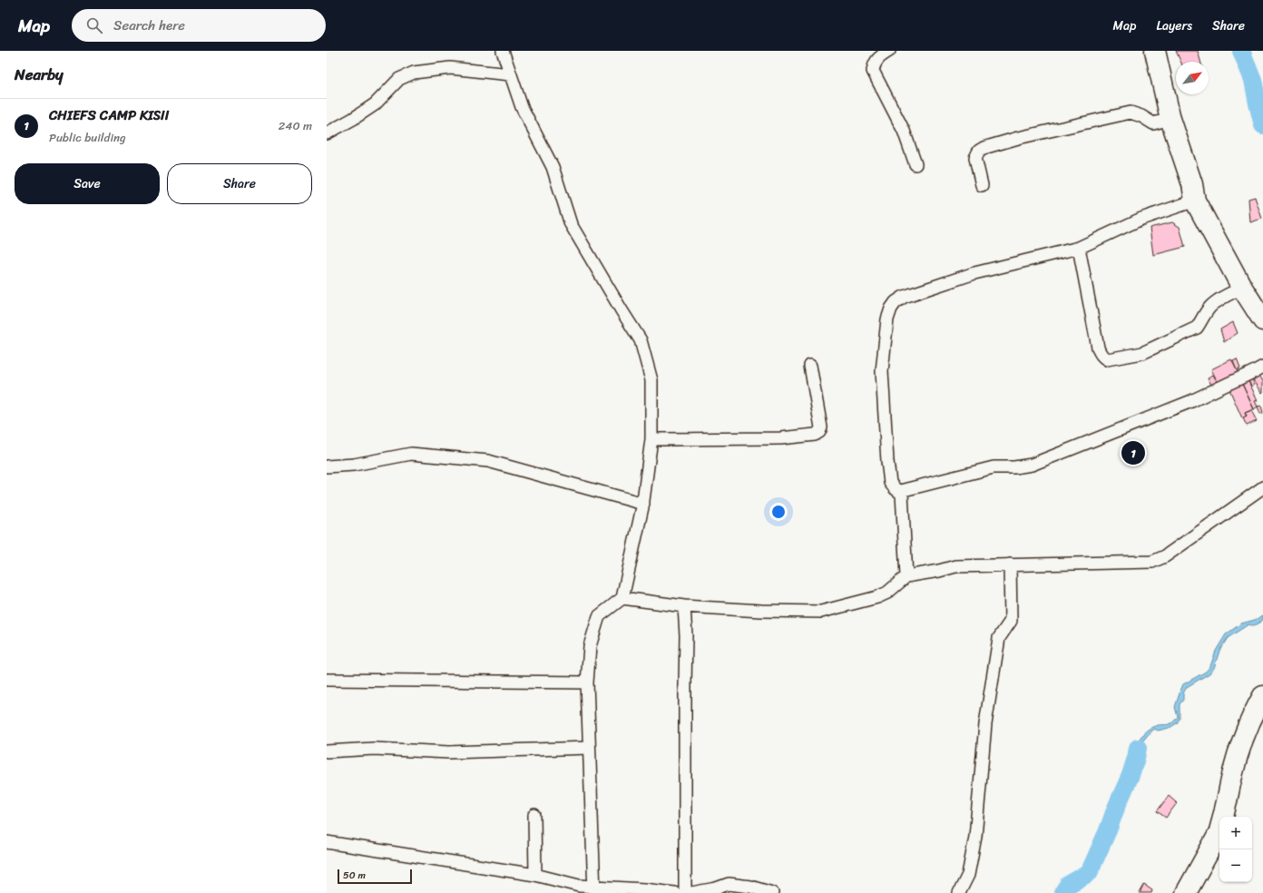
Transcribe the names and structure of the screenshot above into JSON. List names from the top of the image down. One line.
{"scale_bar":"50 m","north":"top right","page":{"header":"Map","search":"Search here","nav":["Map","Layers","Share"],"heading":"Nearby","list":[{"mark":"1","name":"CHIEFS CAMP KISII","note":"Public building","value":"240 m"}],"buttons":["Save","Share"],"pins":"1","map_buttons":["+","−"],"scale":"50 m"}}
